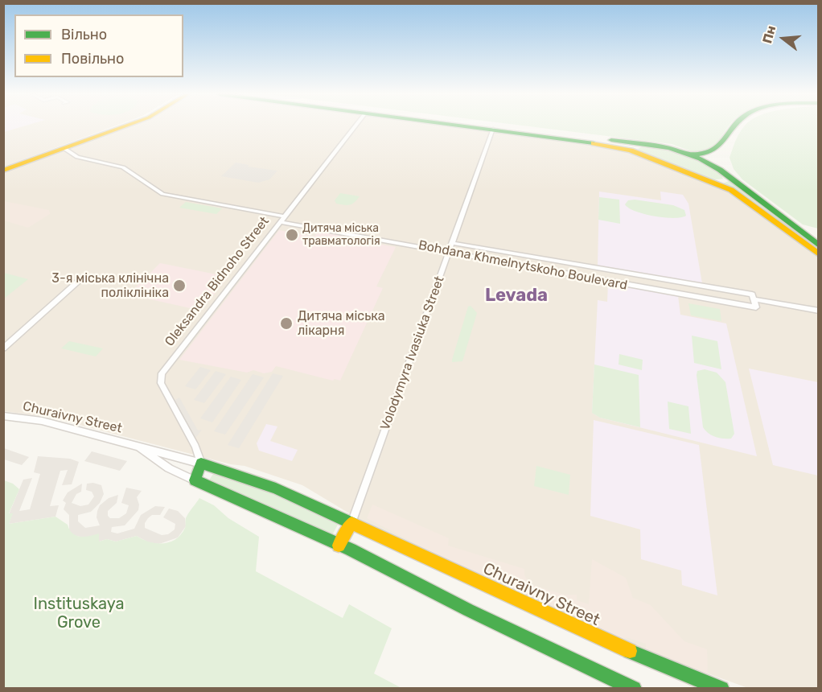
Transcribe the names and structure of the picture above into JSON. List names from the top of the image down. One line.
{"streets":{"main road":["Churaivny Street"],"street":["Bohdana Khmelnytskoho Boulevard","Oleksandra Bidnoho Street","Volodymyra Ivasiuka Street"]},"crossings":[["Bohdana Khmelnytskoho Boulevard","Oleksandra Bidnoho Street"],["Bohdana Khmelnytskoho Boulevard","Volodymyra Ivasiuka Street"],["Oleksandra Bidnoho Street","Churaivny Street"],["Volodymyra Ivasiuka Street","Churaivny Street"]],"districts":["Levada"],"parks":["Іnstituskaya Grove"],"places":["Дитяча міська травматологія","3-я міська клінічна поліклініка","Дитяча міська лікарня"],"legend":["Вільно","Повільно"],"north":"left"}
